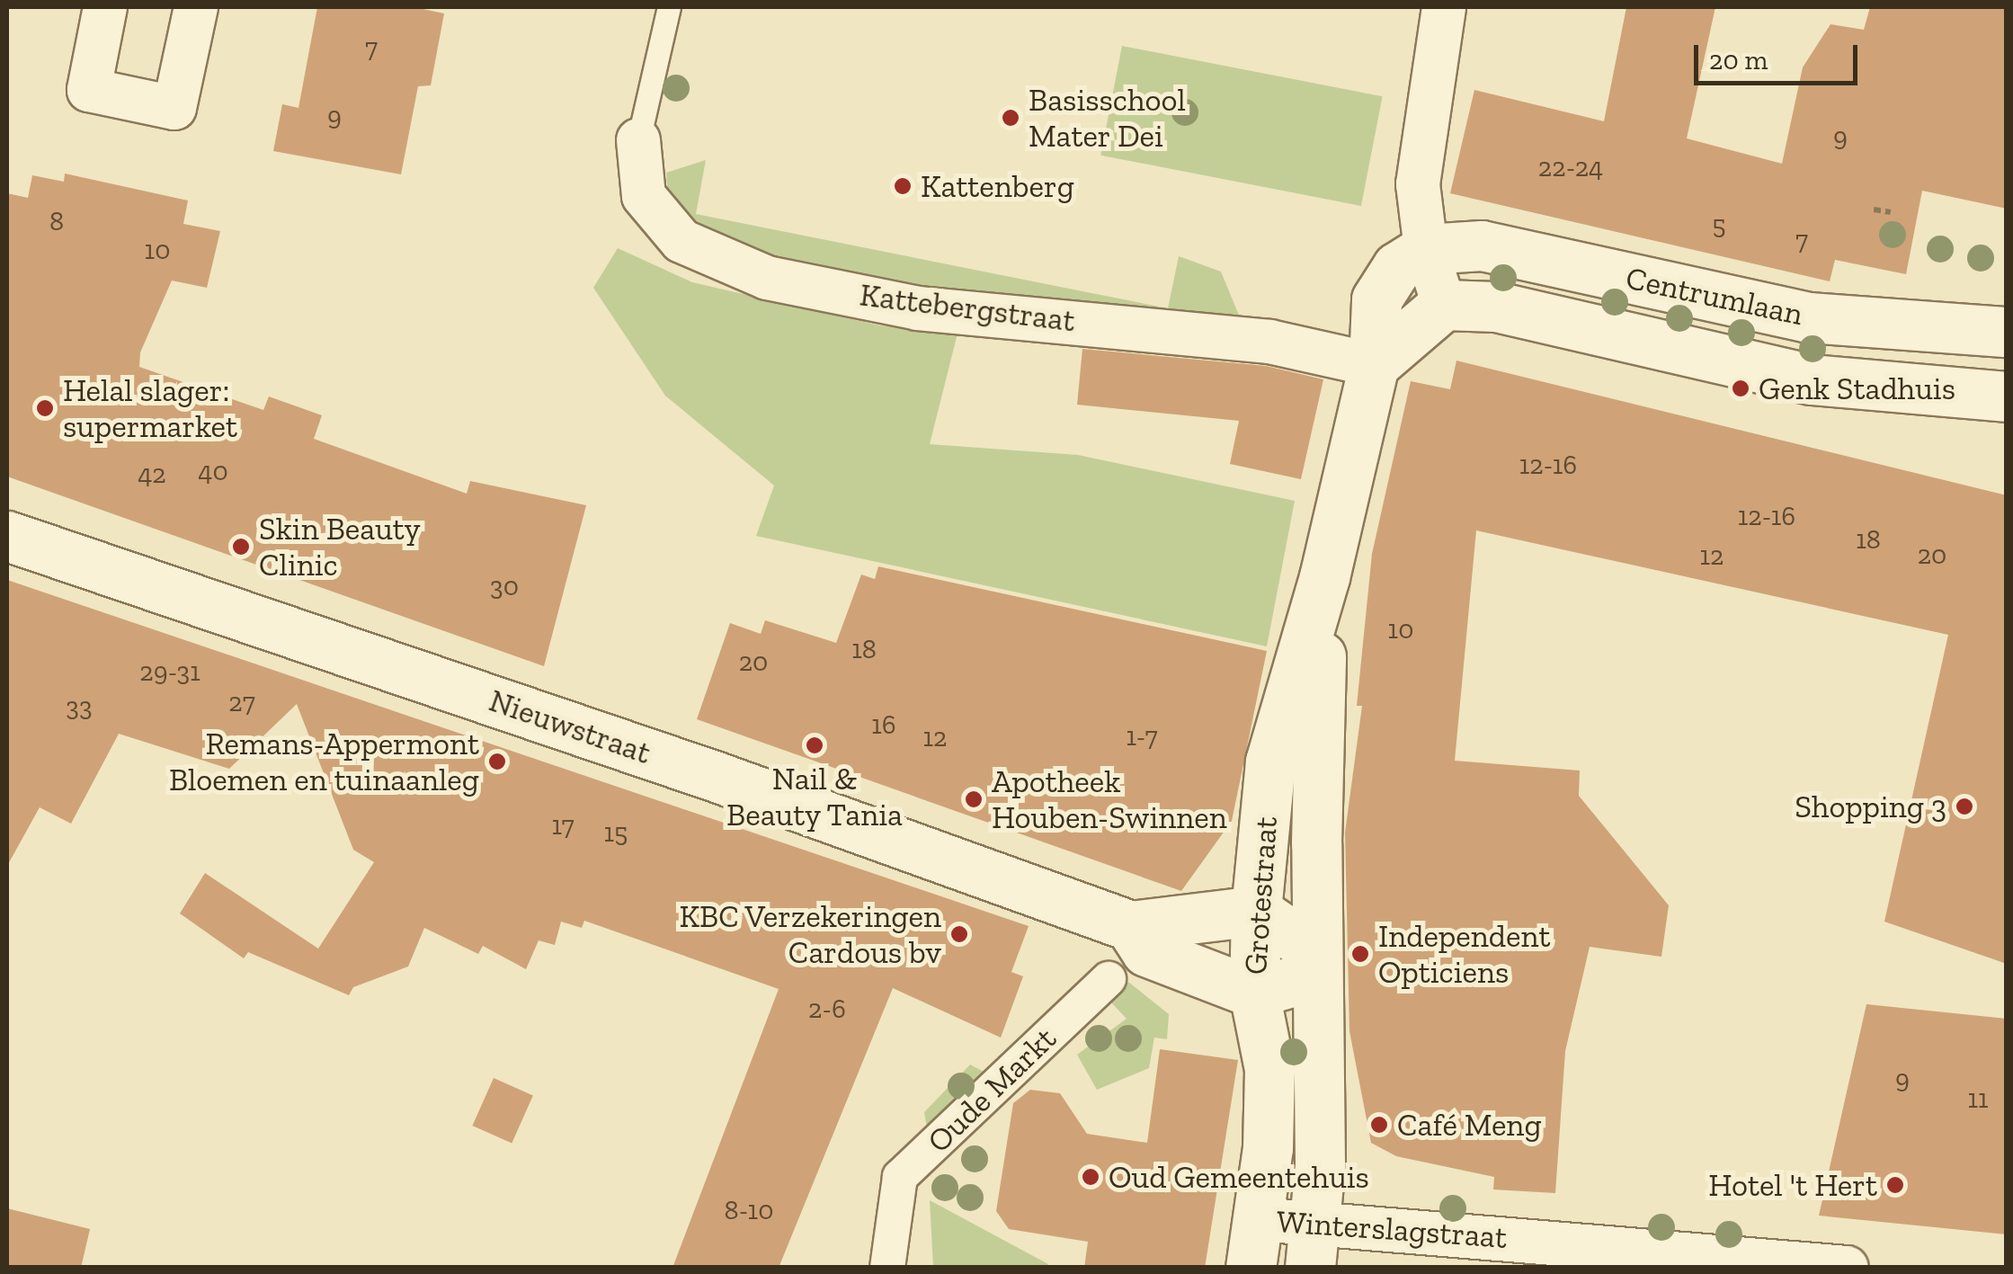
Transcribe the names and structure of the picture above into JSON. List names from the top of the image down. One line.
{"streets":{"main road":["Centrumlaan","Nieuwstraat","Grotestraat"],"street":["Kattebergstraat","Oude Markt","Winterslagstraat"]},"crossings":[["Centrumlaan","Grotestraat"],["Kattebergstraat","Grotestraat"],["Nieuwstraat","Grotestraat"],["Nieuwstraat","Oude Markt"],["Grotestraat","Winterslagstraat"]],"places":["Basisschool Mater Dei","Kattenberg","Genk Stadhuis","Helal slager: supermarket","Skin Beauty Clinic","Nail & Beauty Tania","Remans-Appermont Bloemen en tuinaanleg","Apotheek Houben-Swinnen","Shopping 3","KBC Verzekeringen Cardous bv","Independent Opticiens","Café Meng","Oud Gemeentehuis","Hotel 't Hert"],"house_numbers":["7","9","9","22-24","8","5","7","10","12-16","40","42","12-16","18","20","12","30","10","18","20","29-31","27","33","16","1-7","12","17","15","2-6","9","11","8-10"],"scale_bar":"20 m"}
